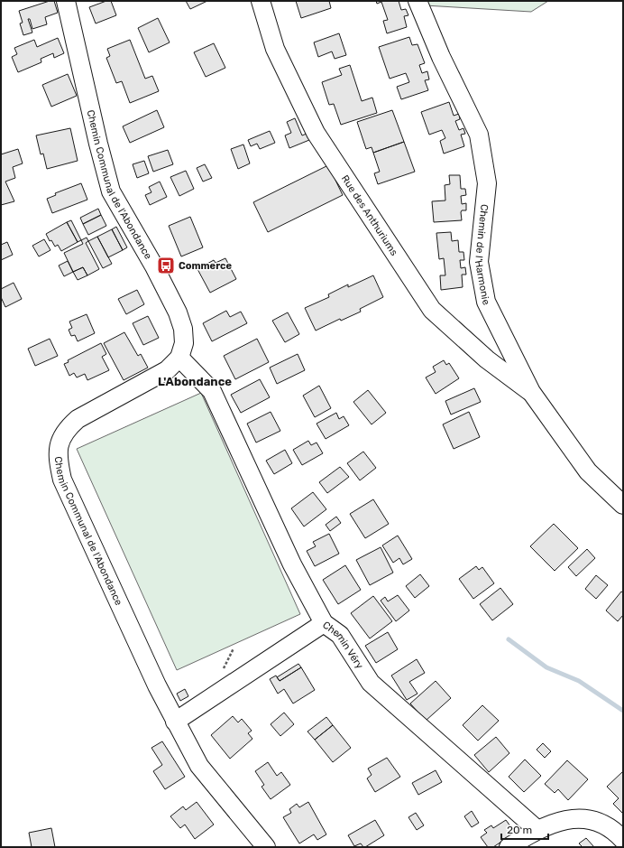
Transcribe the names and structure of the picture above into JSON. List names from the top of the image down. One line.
{"streets":{"street":["Chemin Communal de l'Abondance","Rue des Anthuriums","Chemin de l'Harmonie","Chemin Véry"]},"crossings":[["Chemin Communal de l'Abondance","Chemin Véry"],["Rue des Anthuriums","Chemin de l'Harmonie"]],"districts":["L'Abondance"],"places":{"bus stop":["Commerce"]},"scale_bar":"20 m"}
